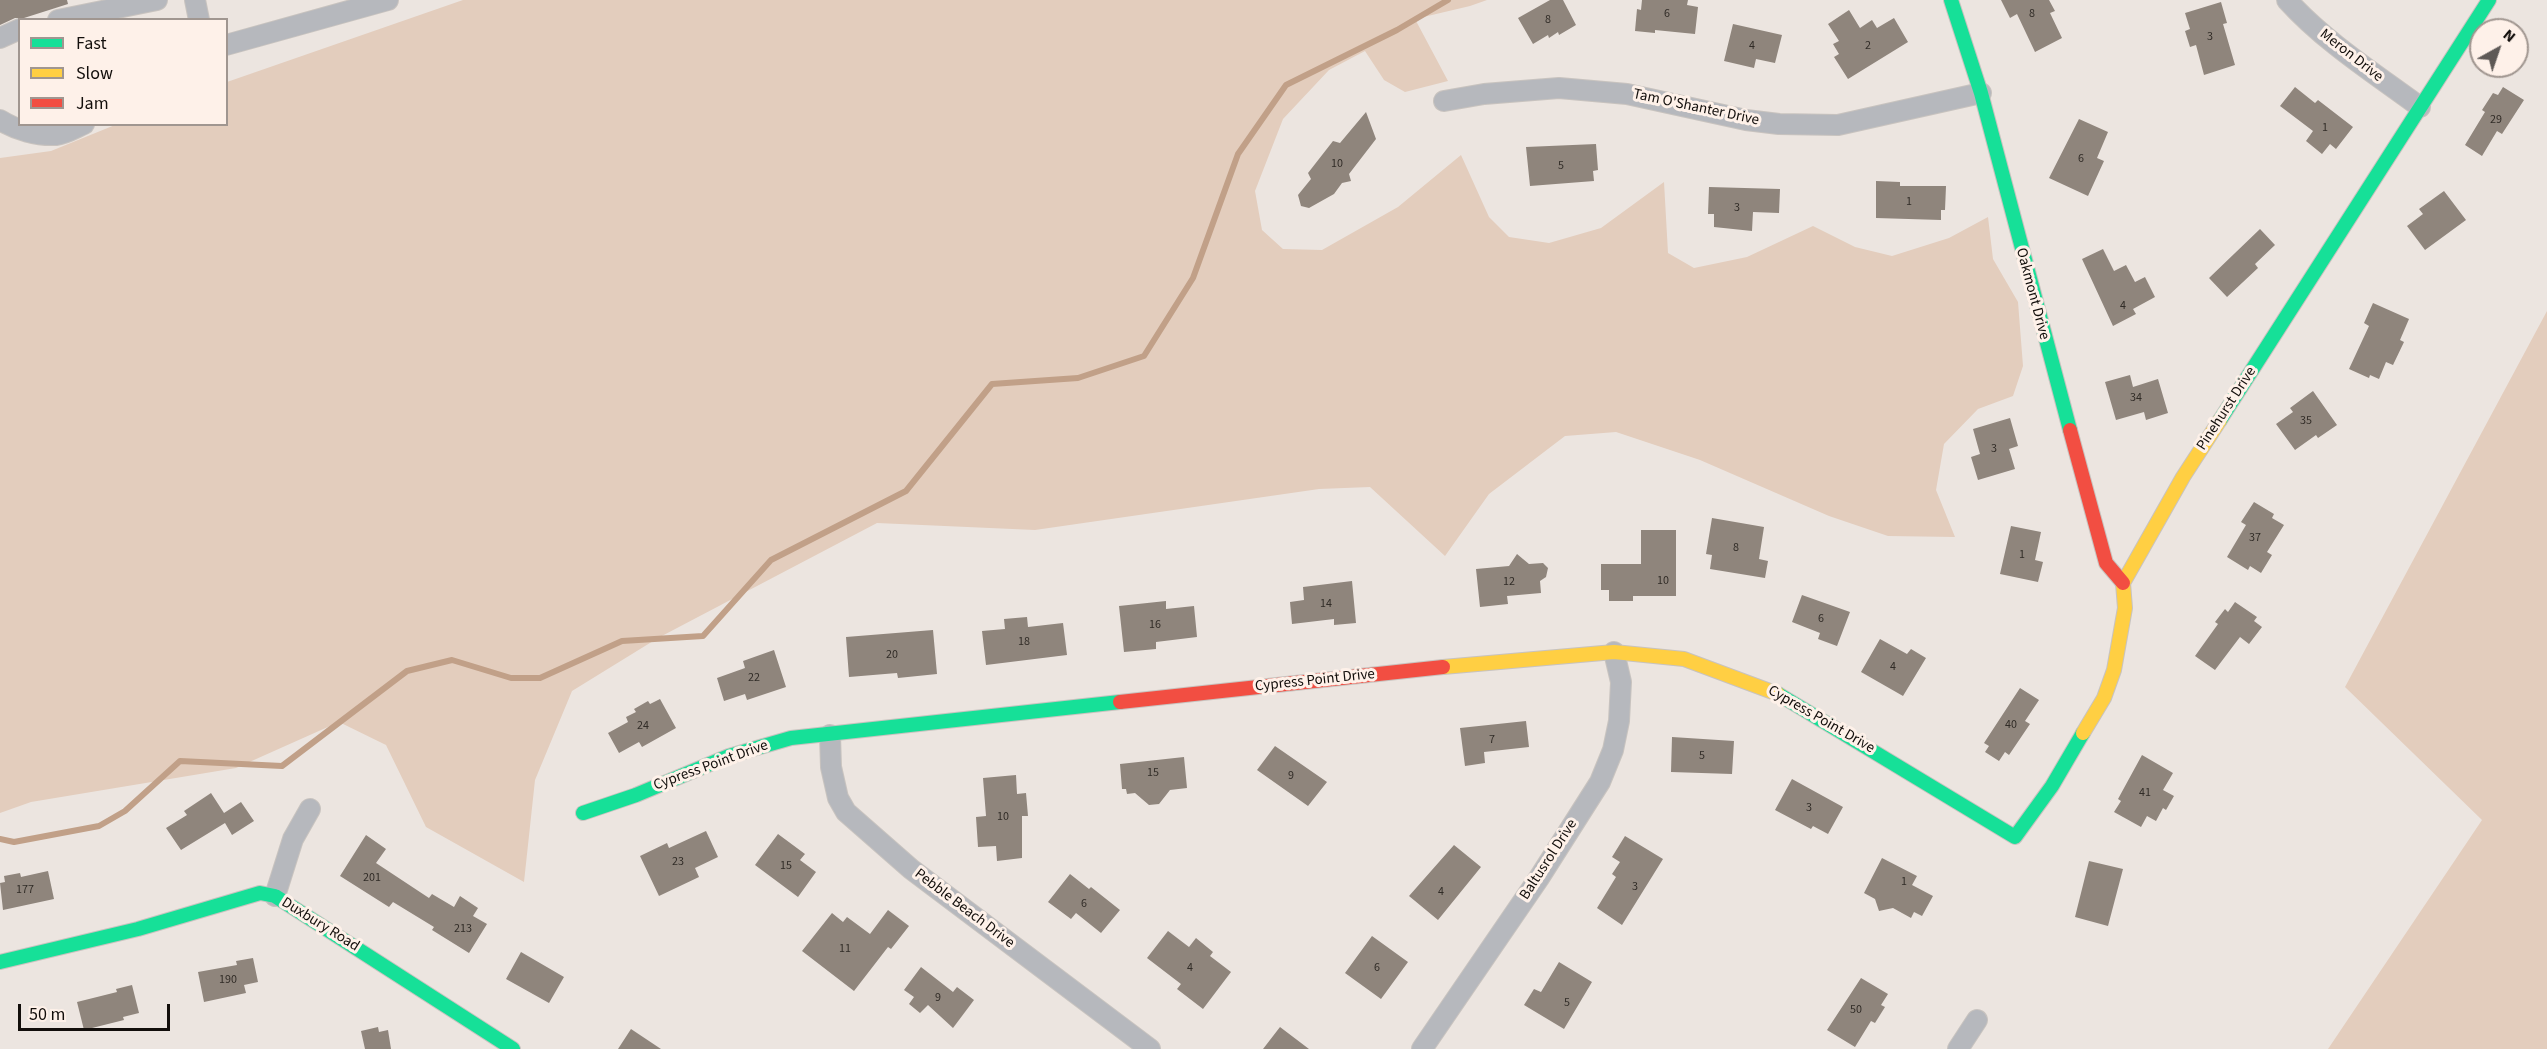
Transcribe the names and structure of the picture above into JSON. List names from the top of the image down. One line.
{"streets":{"street":["Meron Drive","Tam O'Shanter Drive","Oakmont Drive","Pinehurst Drive","Cypress Point Drive","Baltusrol Drive","Pebble Beach Drive","Duxbury Road"]},"crossings":[["Meron Drive","Pinehurst Drive"],["Tam O'Shanter Drive","Oakmont Drive"],["Oakmont Drive","Pinehurst Drive"],["Oakmont Drive","Cypress Point Drive"],["Pinehurst Drive","Cypress Point Drive"],["Cypress Point Drive","Baltusrol Drive"],["Cypress Point Drive","Pebble Beach Drive"]],"house_numbers":["6","8","8","3","4","2","29","1","6","10","5","1","3","4","34","35","3","37","8","1","10","12","14","6","16","18","20","4","22","40","24","7","5","15","9","41","3","10","23","15","201","1","3","177","4","6","213","11","4","6","190","9","5","50"],"legend":["Fast","Slow","Jam"],"scale_bar":"50 m","north":"top right"}
